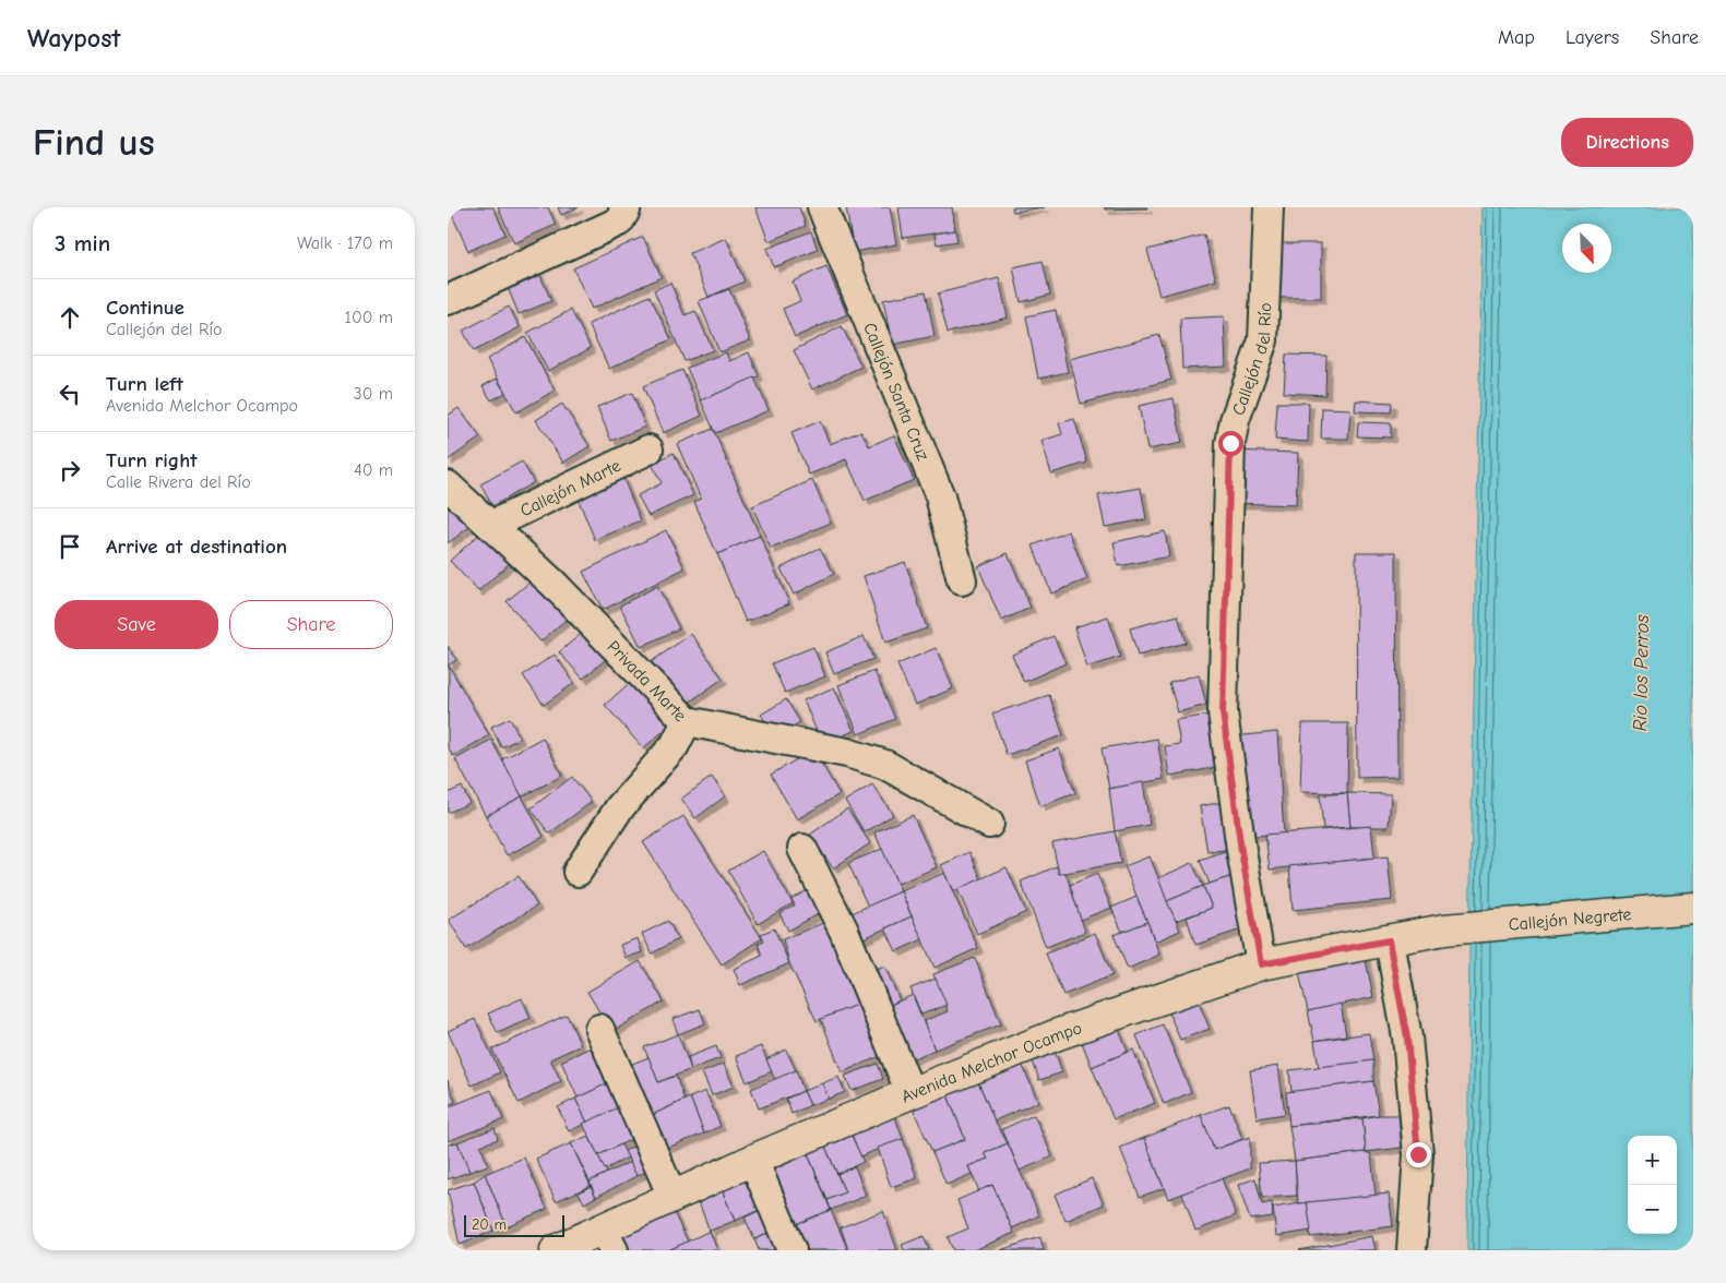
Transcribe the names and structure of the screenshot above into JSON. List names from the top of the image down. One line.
{"streets":{"main road":["Callejón Negrete","Avenida Melchor Ocampo"],"street":["Callejón del Río","Callejón Santa Cruz","Callejón Marte","Privada Marte"]},"crossings":[["Callejón del Río","Avenida Melchor Ocampo"],["Callejón Marte","Privada Marte"],["Callejón Negrete","Avenida Melchor Ocampo"]],"water":["Rio los Perros"],"scale_bar":"20 m","north":"bottom right","page":{"header":"Waypost","nav":["Map","Layers","Share"],"buttons":["Directions",["Save","Share"]],"title":"Find us","heading":["3 min","Walk · 170 m"],"list":[["Continue","Callejón del Río","100 m"],["Turn left","Avenida Melchor Ocampo","30 m"],["Turn right","Calle Rivera del Río","40 m"],"Arrive at destination"],"map_buttons":["+","−"],"scale":"20 m"}}
